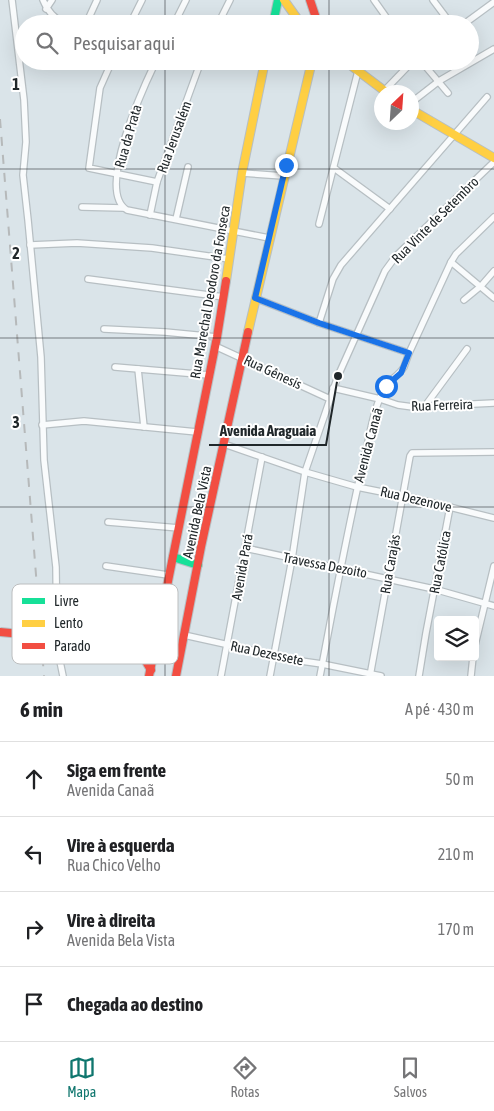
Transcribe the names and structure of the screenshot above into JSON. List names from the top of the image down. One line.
{"streets":{"street":["Rua da Prata","Rua Jerusalém","Rua Vinte de Setembro","Rua Marechal Deodoro da Fonseca","Rua Gênesis","Rua Ferreira","Avenida Canaã","Rua Dezenove","Avenida Bela Vista","Rua Católica","Rua Carajás","Travessa Dezoito","Avenida Pará","Rua Dezessete"]},"crossings":[["Rua Vinte de Setembro","Rua Gênesis"],["Rua Vinte de Setembro","Rua Ferreira"],["Rua Vinte de Setembro","Rua Dezenove"],["Rua Vinte de Setembro","Travessa Dezoito"],["Rua Vinte de Setembro","Rua Dezessete"],["Rua Marechal Deodoro da Fonseca","Rua Gênesis"],["Rua Gênesis","Avenida Bela Vista"],["Rua Ferreira","Avenida Canaã"],["Avenida Canaã","Rua Dezenove"],["Avenida Canaã","Travessa Dezoito"],["Avenida Canaã","Rua Dezessete"],["Rua Dezenove","Avenida Bela Vista"],["Rua Dezenove","Rua Católica"],["Rua Dezenove","Rua Carajás"],["Rua Dezenove","Avenida Pará"],["Avenida Bela Vista","Rua Dezessete"],["Rua Católica","Travessa Dezoito"],["Rua Carajás","Travessa Dezoito"],["Rua Carajás","Rua Dezessete"],["Travessa Dezoito","Avenida Pará"],["Avenida Pará","Rua Dezessete"]],"places":["Avenida Araguaia"],"legend":["Livre","Lento","Parado"],"north":"top right","page":{"search":"Pesquisar aqui","heading":["6 min","A pé · 430 m"],"list":[["Siga em frente","Avenida Canaã","50 m"],["Vire à esquerda","Rua Chico Velho","210 m"],["Vire à direita","Avenida Bela Vista","170 m"],"Chegada ao destino"],"nav":["Mapa","Rotas","Salvos"]},"grid":{"rows":["1","2","3"]}}
